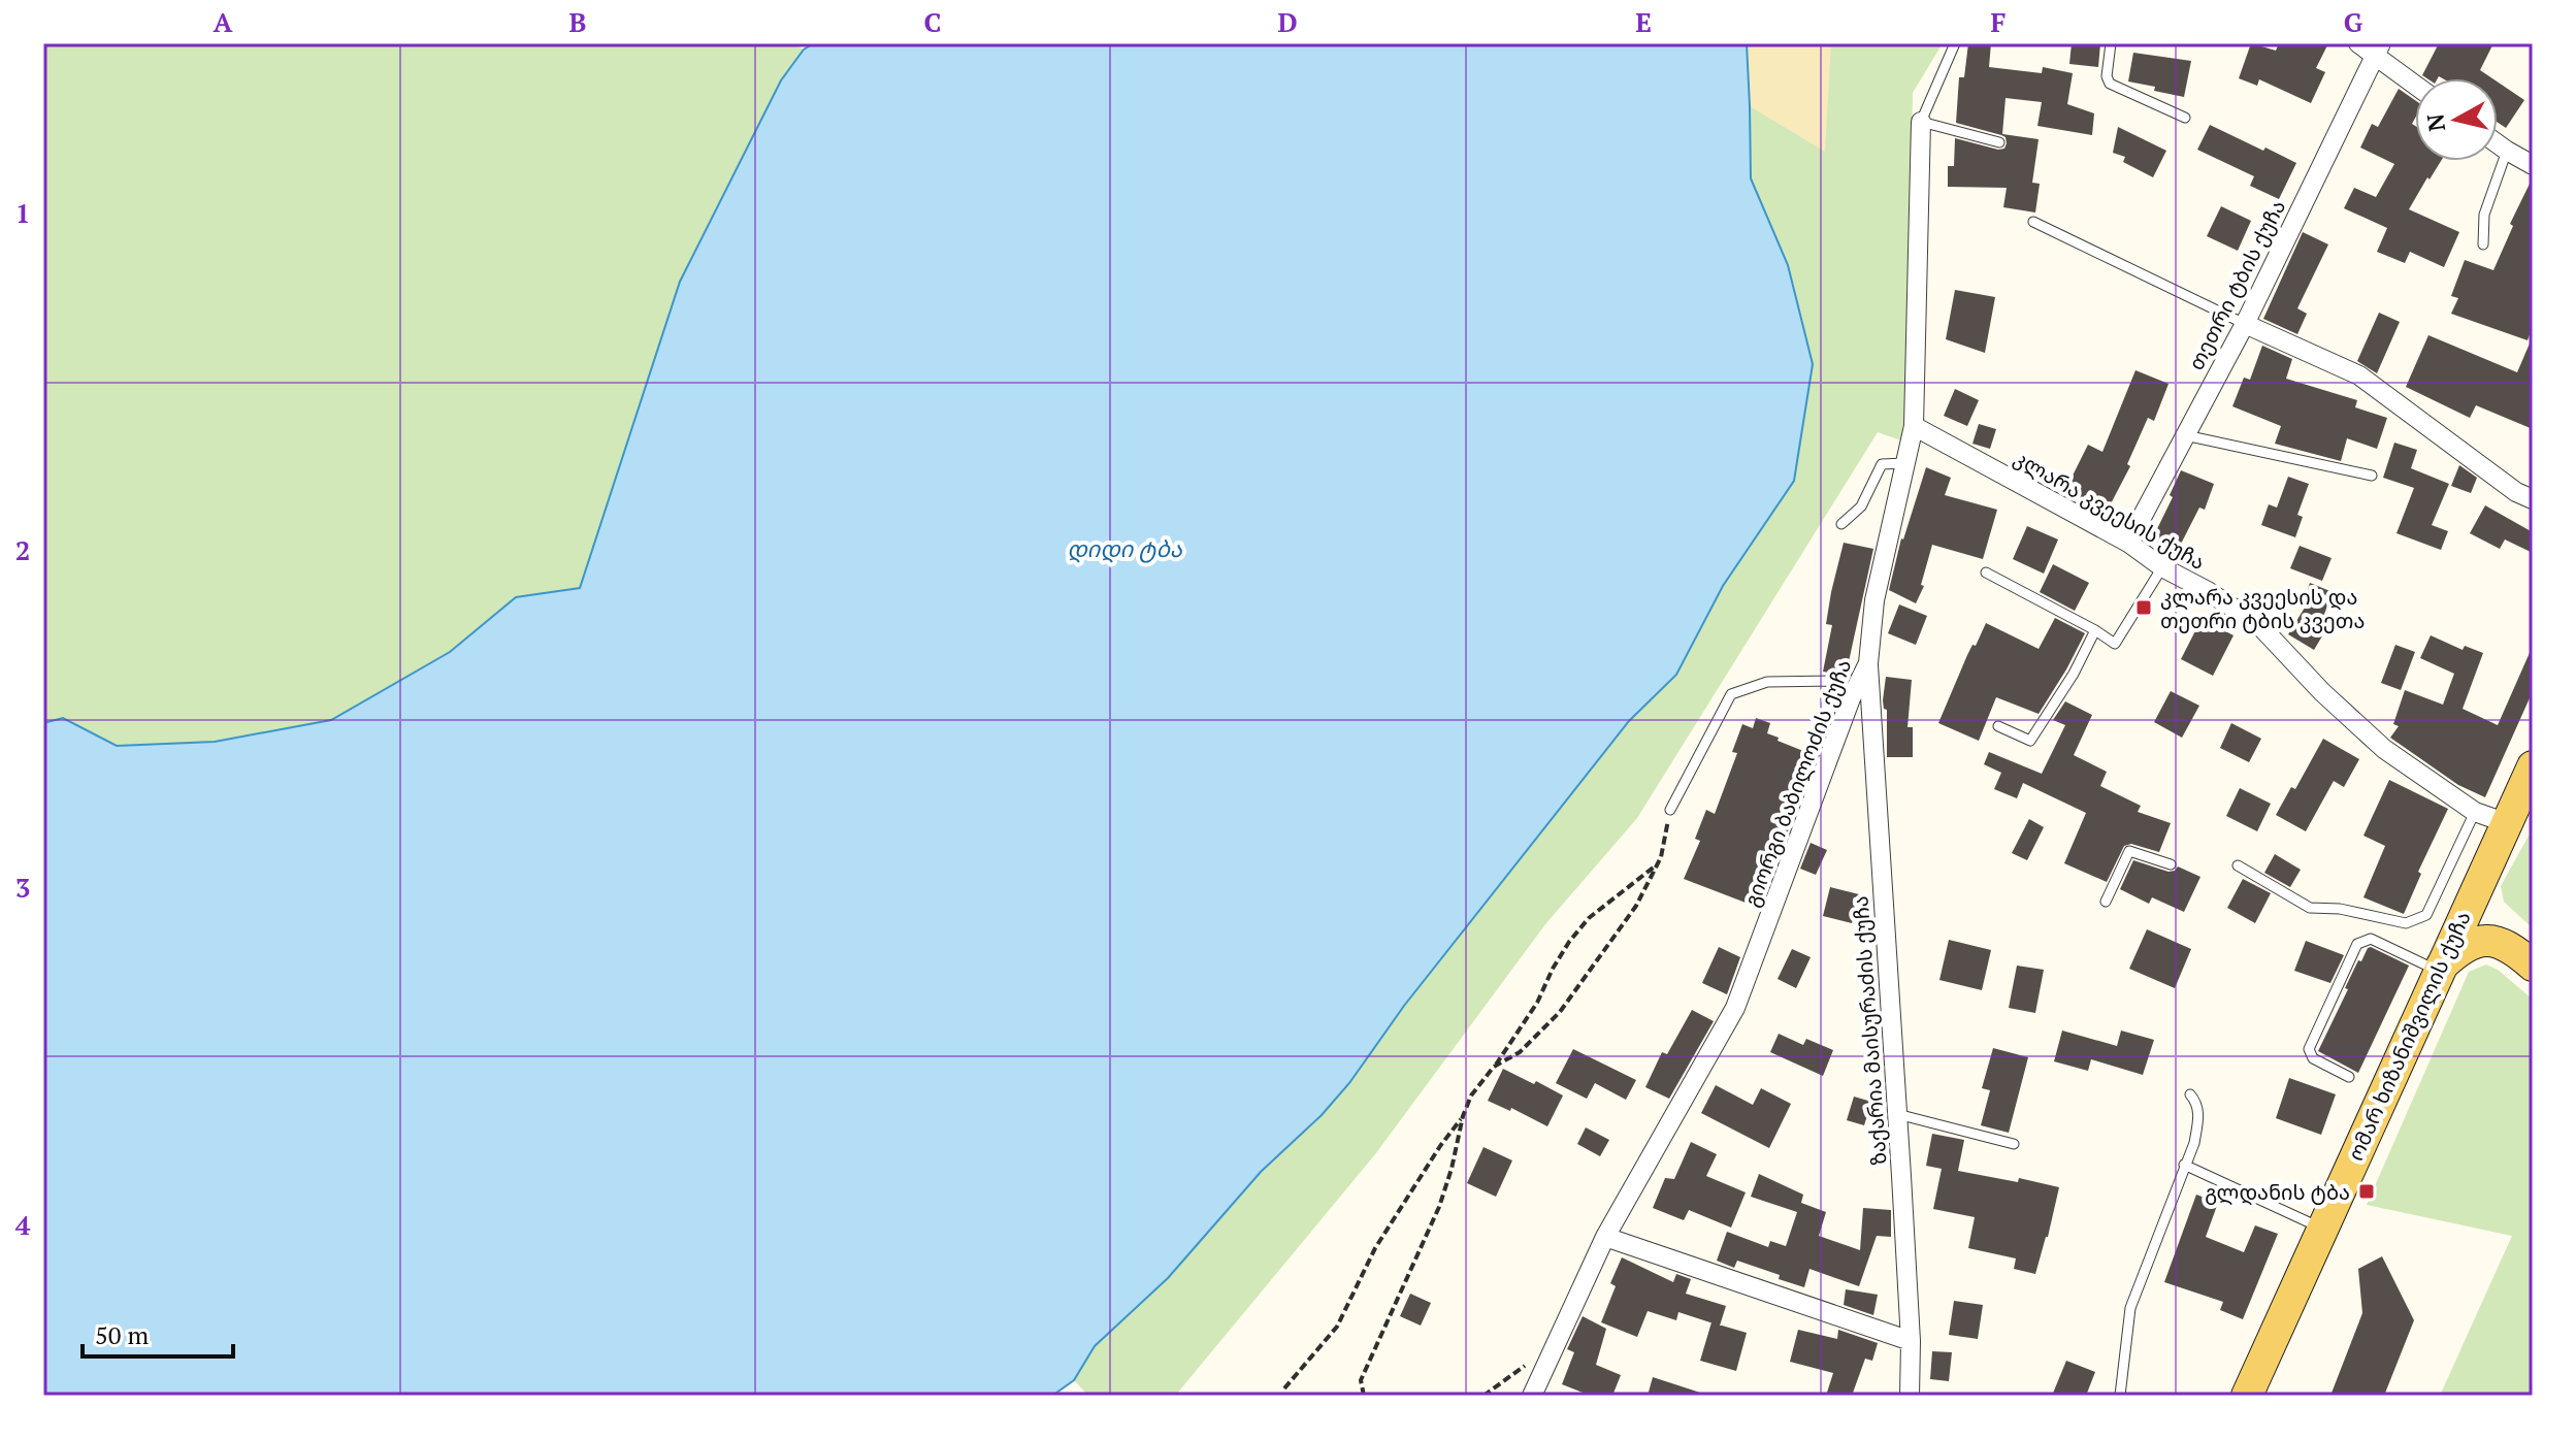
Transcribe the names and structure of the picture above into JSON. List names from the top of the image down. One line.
{"streets":{"main road":["ომარ ხიზანიშვილის ქუჩა"],"street":["თეთრი ტბის ქუჩა","კლარა კვეესის ქუჩა","გიორგი ბაბილოძის ქუჩა","ზაქარია მაისურაძის ქუჩა"]},"crossings":[["თეთრი ტბის ქუჩა","კლარა კვეესის ქუჩა"],["კლარა კვეესის ქუჩა","გიორგი ბაბილოძის ქუჩა"],["კლარა კვეესის ქუჩა","ომარ ხიზანიშვილის ქუჩა"],["გიორგი ბაბილოძის ქუჩა","ზაქარია მაისურაძის ქუჩა"]],"water":["დიდი ტბა"],"places":{"transit":["კლარა კვეესის და თეთრი ტბის კვეთა","გლდანის ტბა"]},"scale_bar":"50 m","north":"left","grid":{"columns":["A","B","C","D","E","F","G"],"rows":["1","2","3","4"]}}
